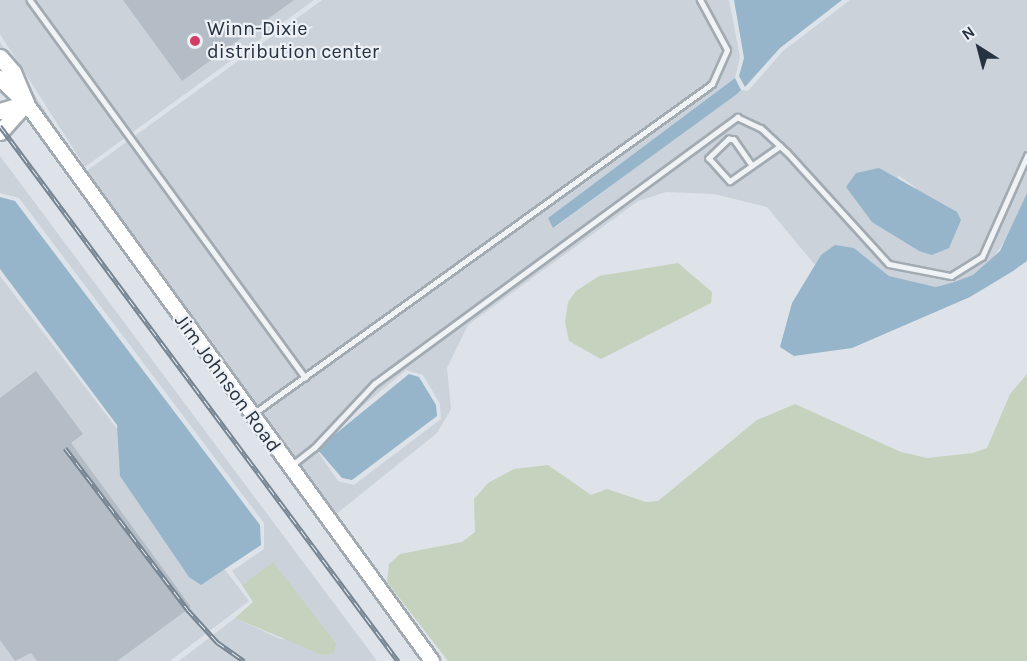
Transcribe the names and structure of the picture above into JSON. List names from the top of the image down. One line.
{"streets":{"main road":["Jim Johnson Road"]},"places":["Winn-Dixie distribution center"],"north":"top left"}
